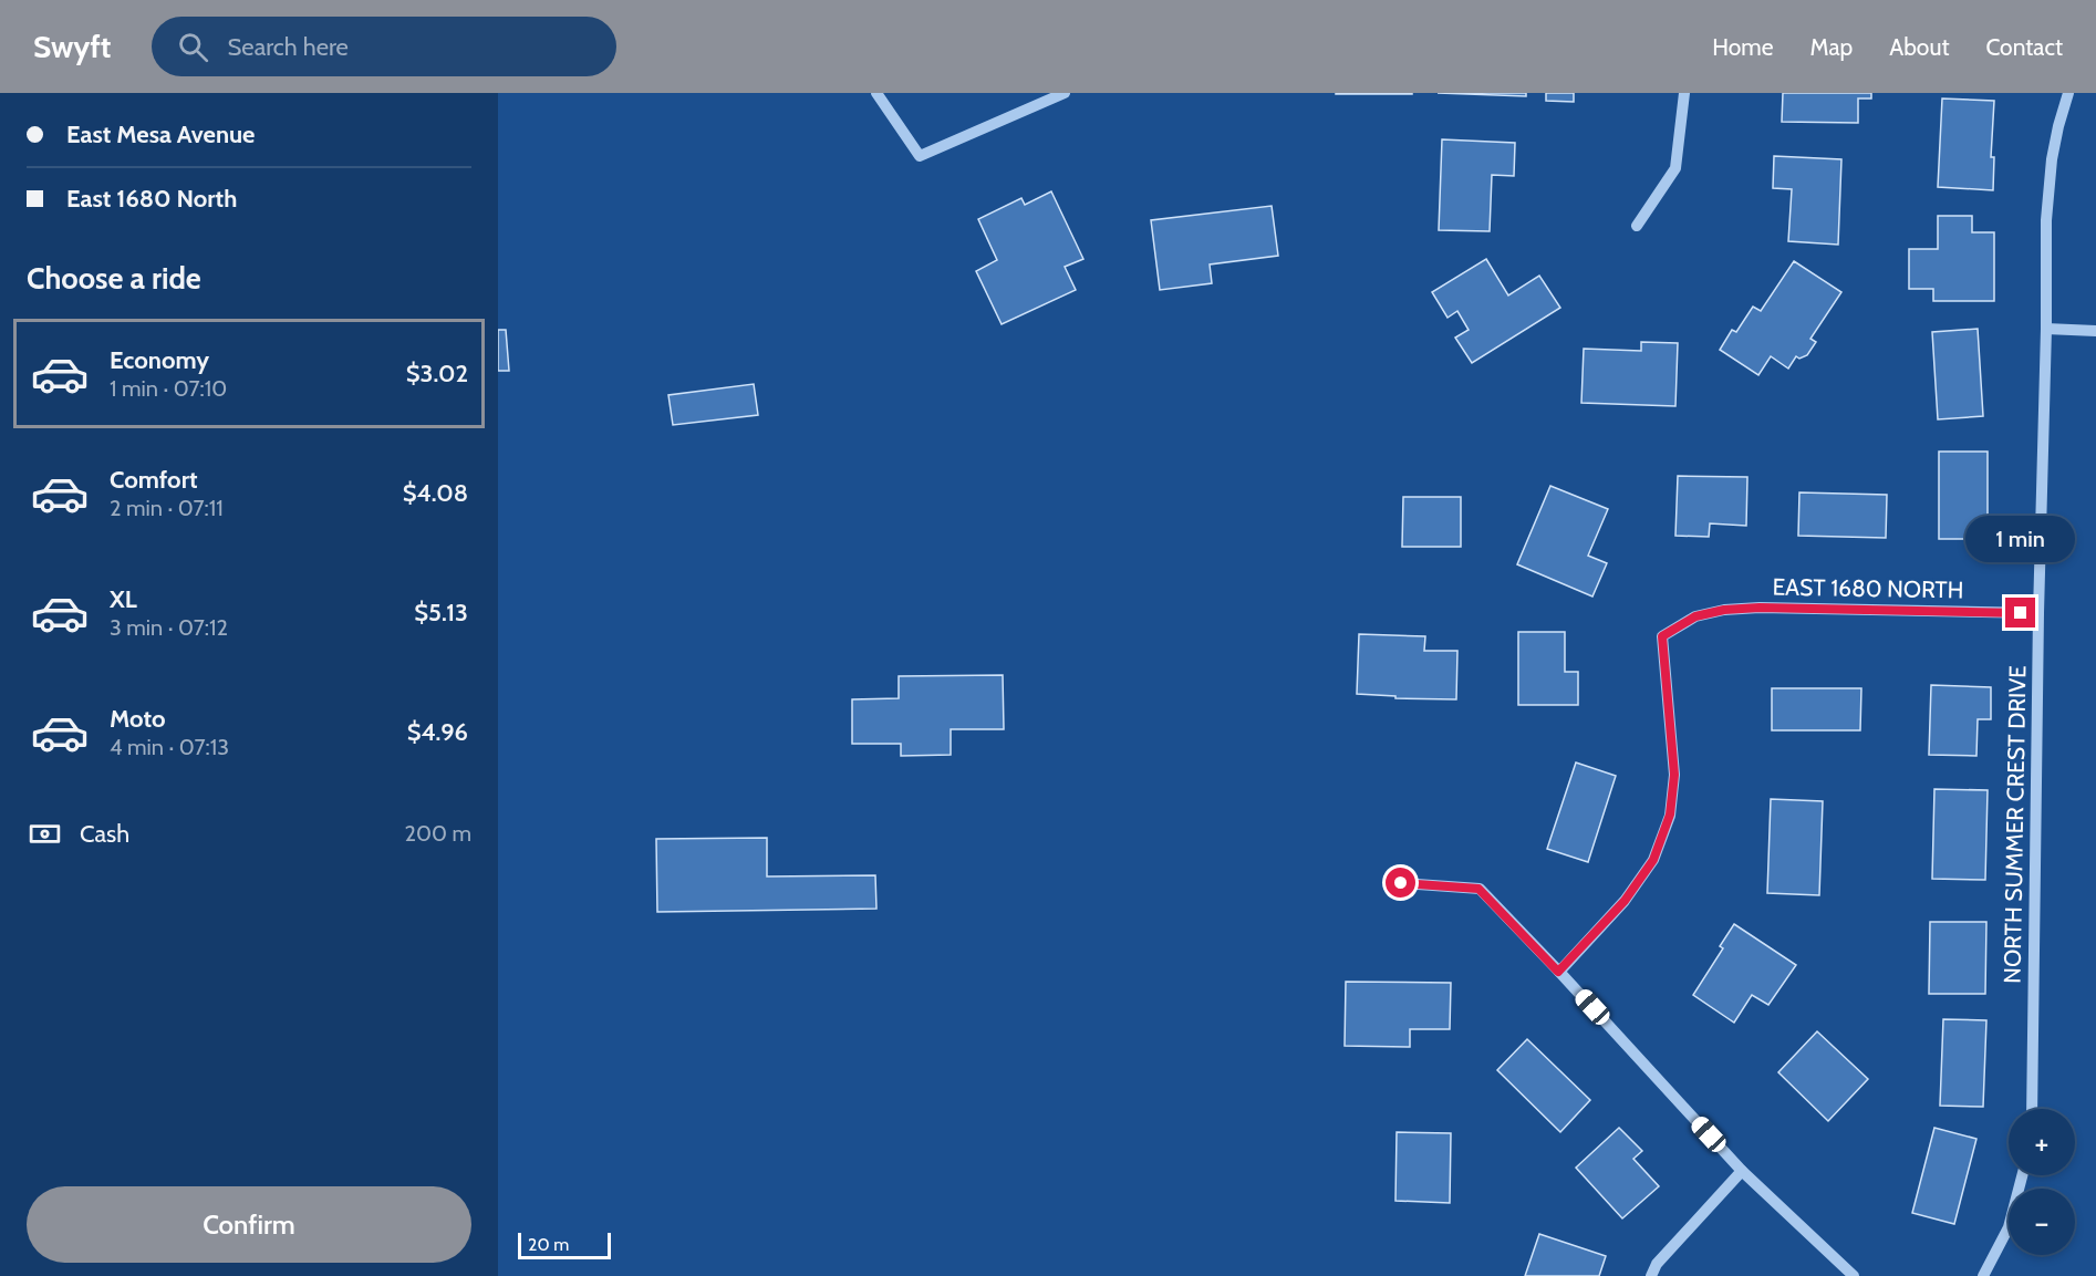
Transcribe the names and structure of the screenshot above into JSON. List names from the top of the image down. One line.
{"streets":{"street":["EAST 1680 NORTH","NORTH SUMMER CREST DRIVE"]},"crossings":[["EAST 1680 NORTH","NORTH SUMMER CREST DRIVE"]],"scale_bar":"20 m","page":{"header":"Swyft","search":"Search here","nav":["Home","Map","About","Contact"],"banner":["East Mesa Avenue","East 1680 North"],"heading":"Choose a ride","list":[{"name":"Economy","note":"1 min · 07:10","value":"$3.02"},{"name":"Comfort","note":"2 min · 07:11","value":"$4.08"},{"name":"XL","note":"3 min · 07:12","value":"$5.13"},{"name":"Moto","note":"4 min · 07:13","value":"$4.96"}],"bubble":"1 min","pay":["Cash","200 m"],"map_buttons":["+","−"],"buttons":"Confirm","scale":"20 m"}}
